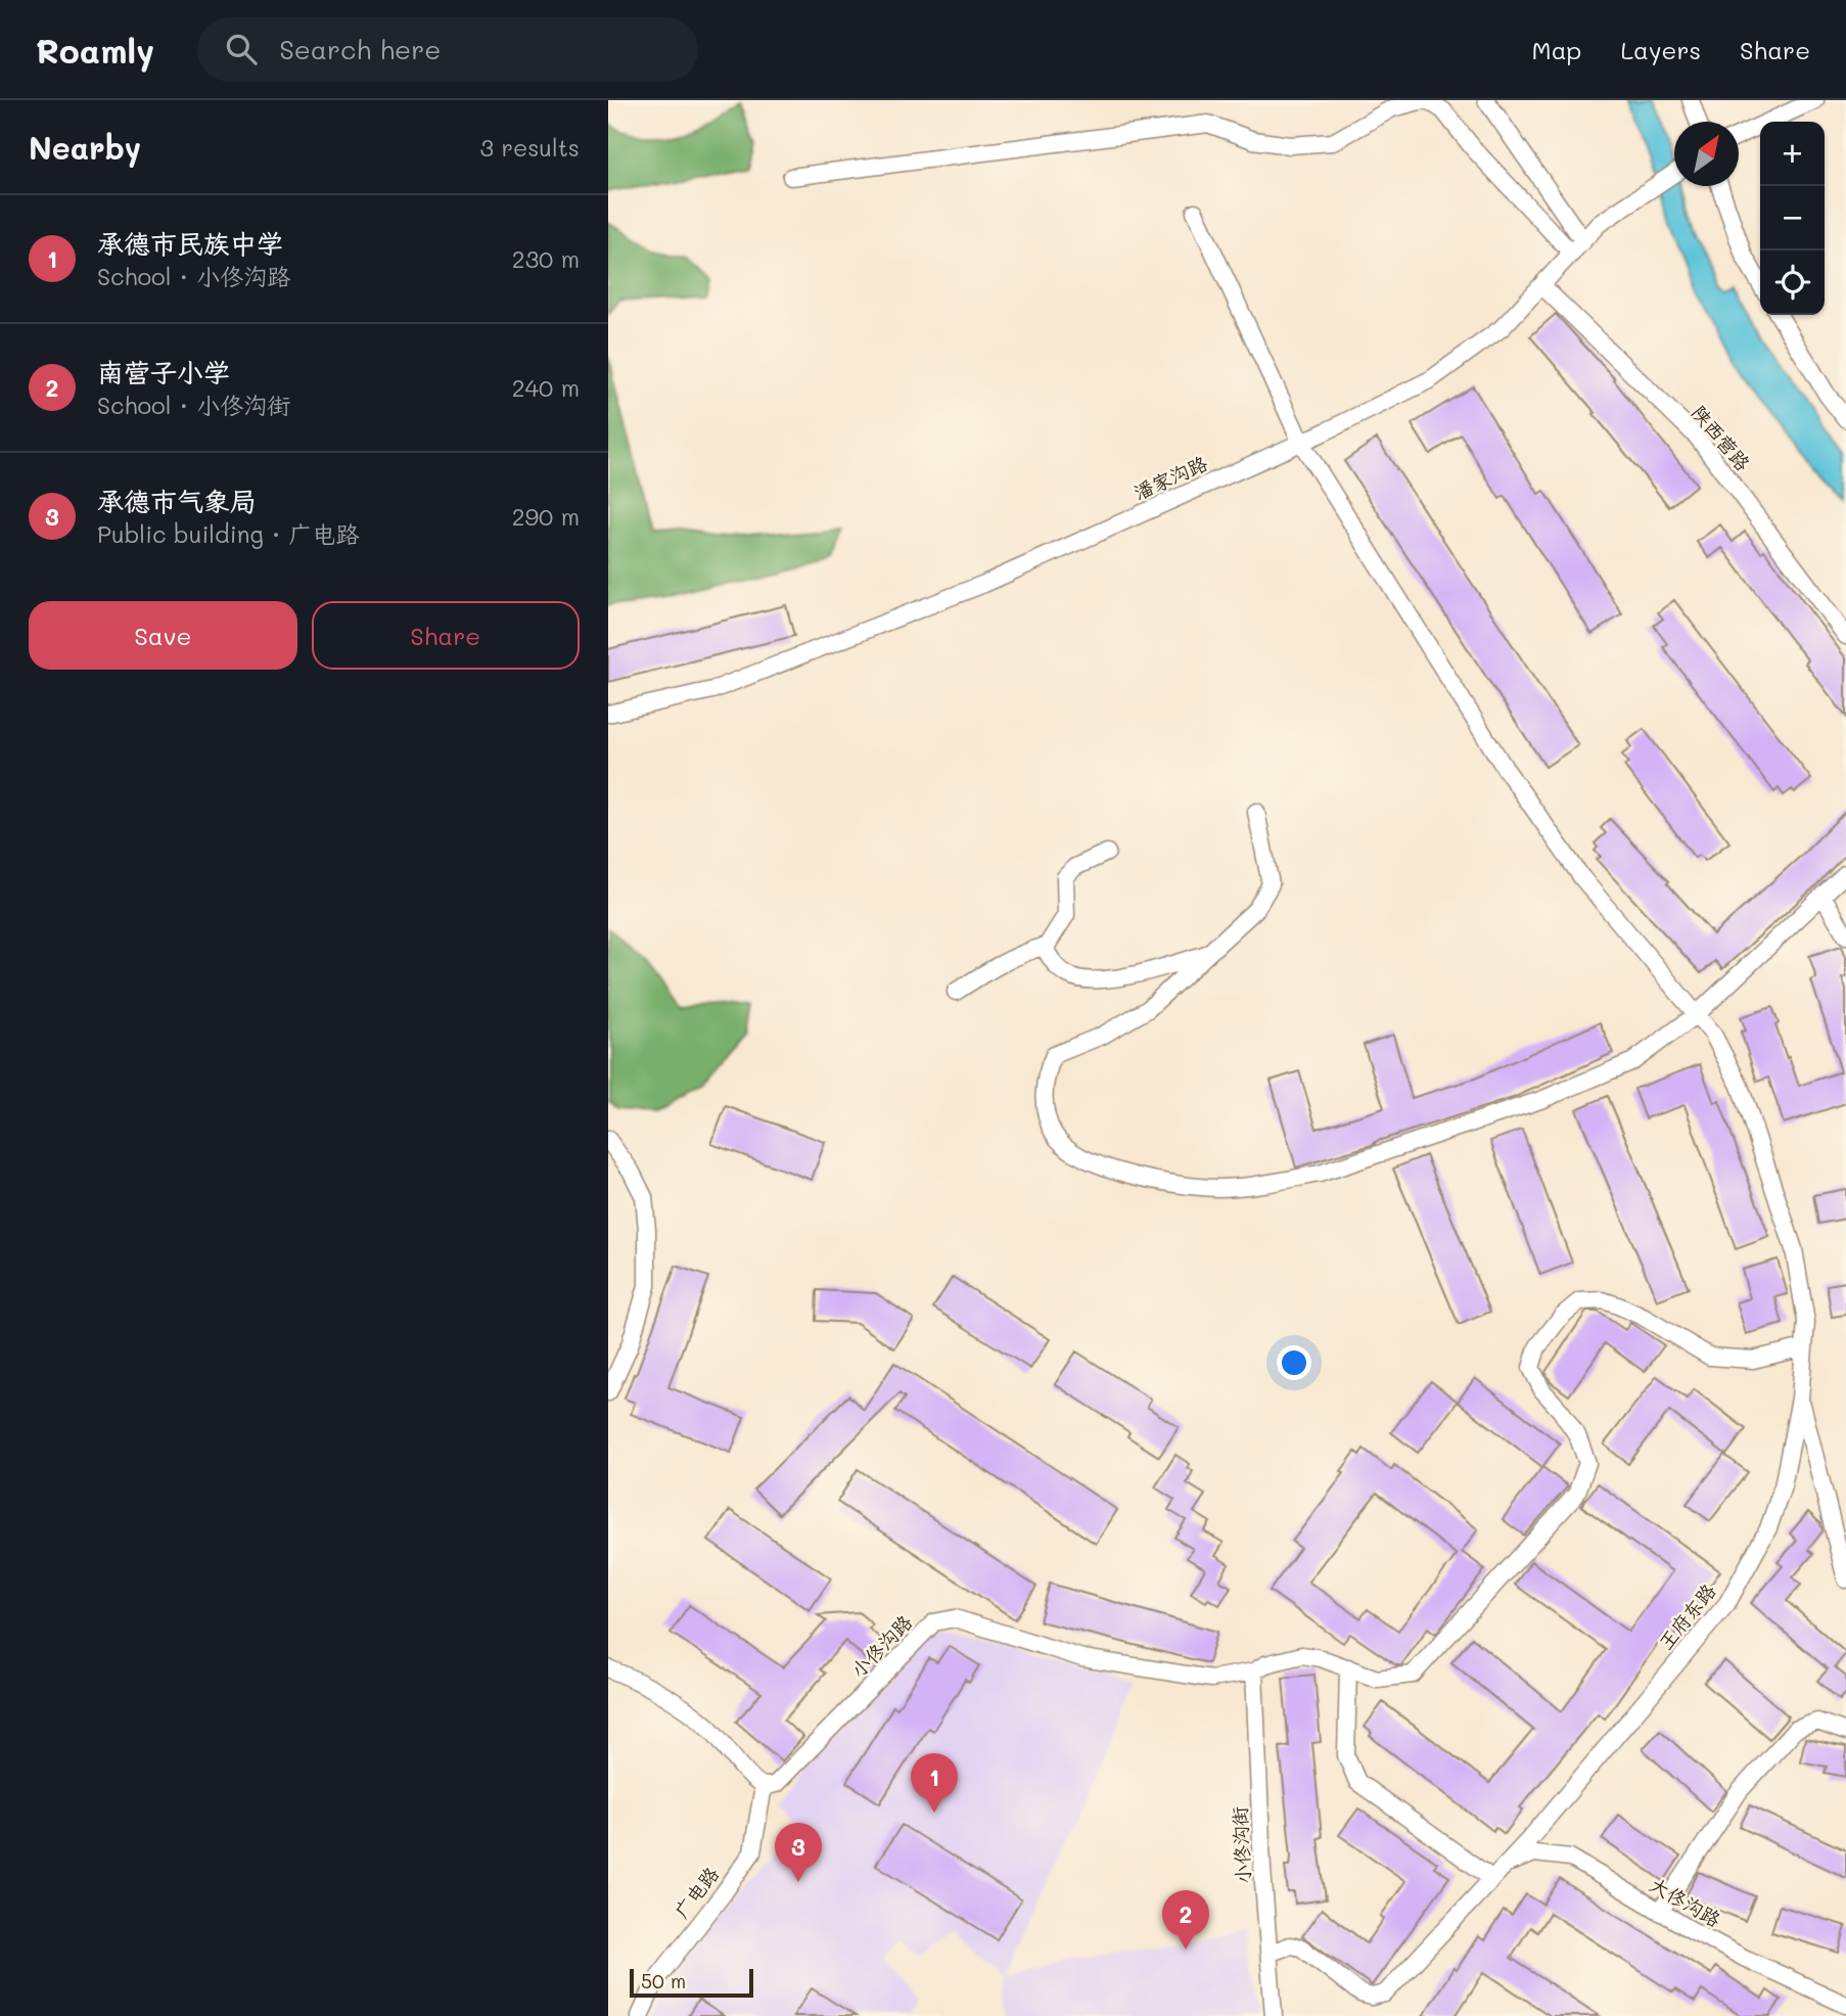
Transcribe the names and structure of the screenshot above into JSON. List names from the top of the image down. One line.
{"streets":{"street":["陕西营路","潘家沟路","王府东路","小佟沟路","小佟沟街","广电路","大佟沟路"]},"crossings":[["陕西营路","潘家沟路"],["潘家沟路","王府东路"],["王府东路","小佟沟路"],["王府东路","小佟沟街"],["王府东路","大佟沟路"],["小佟沟路","小佟沟街"],["小佟沟路","广电路"]],"scale_bar":"50 m","north":"top right","page":{"header":"Roamly","search":"Search here","nav":["Map","Layers","Share"],"heading":["Nearby","3 results"],"map_buttons":["+","−"],"list":[{"mark":"1","name":"承德市民族中学","note":"School · 小佟沟路","value":"230 m"},{"mark":"2","name":"南营子小学","note":"School · 小佟沟街","value":"240 m"},{"mark":"3","name":"承德市气象局","note":"Public building · 广电路","value":"290 m"}],"buttons":["Save","Share"],"pins":["1","3","2"],"scale":"50 m"}}
